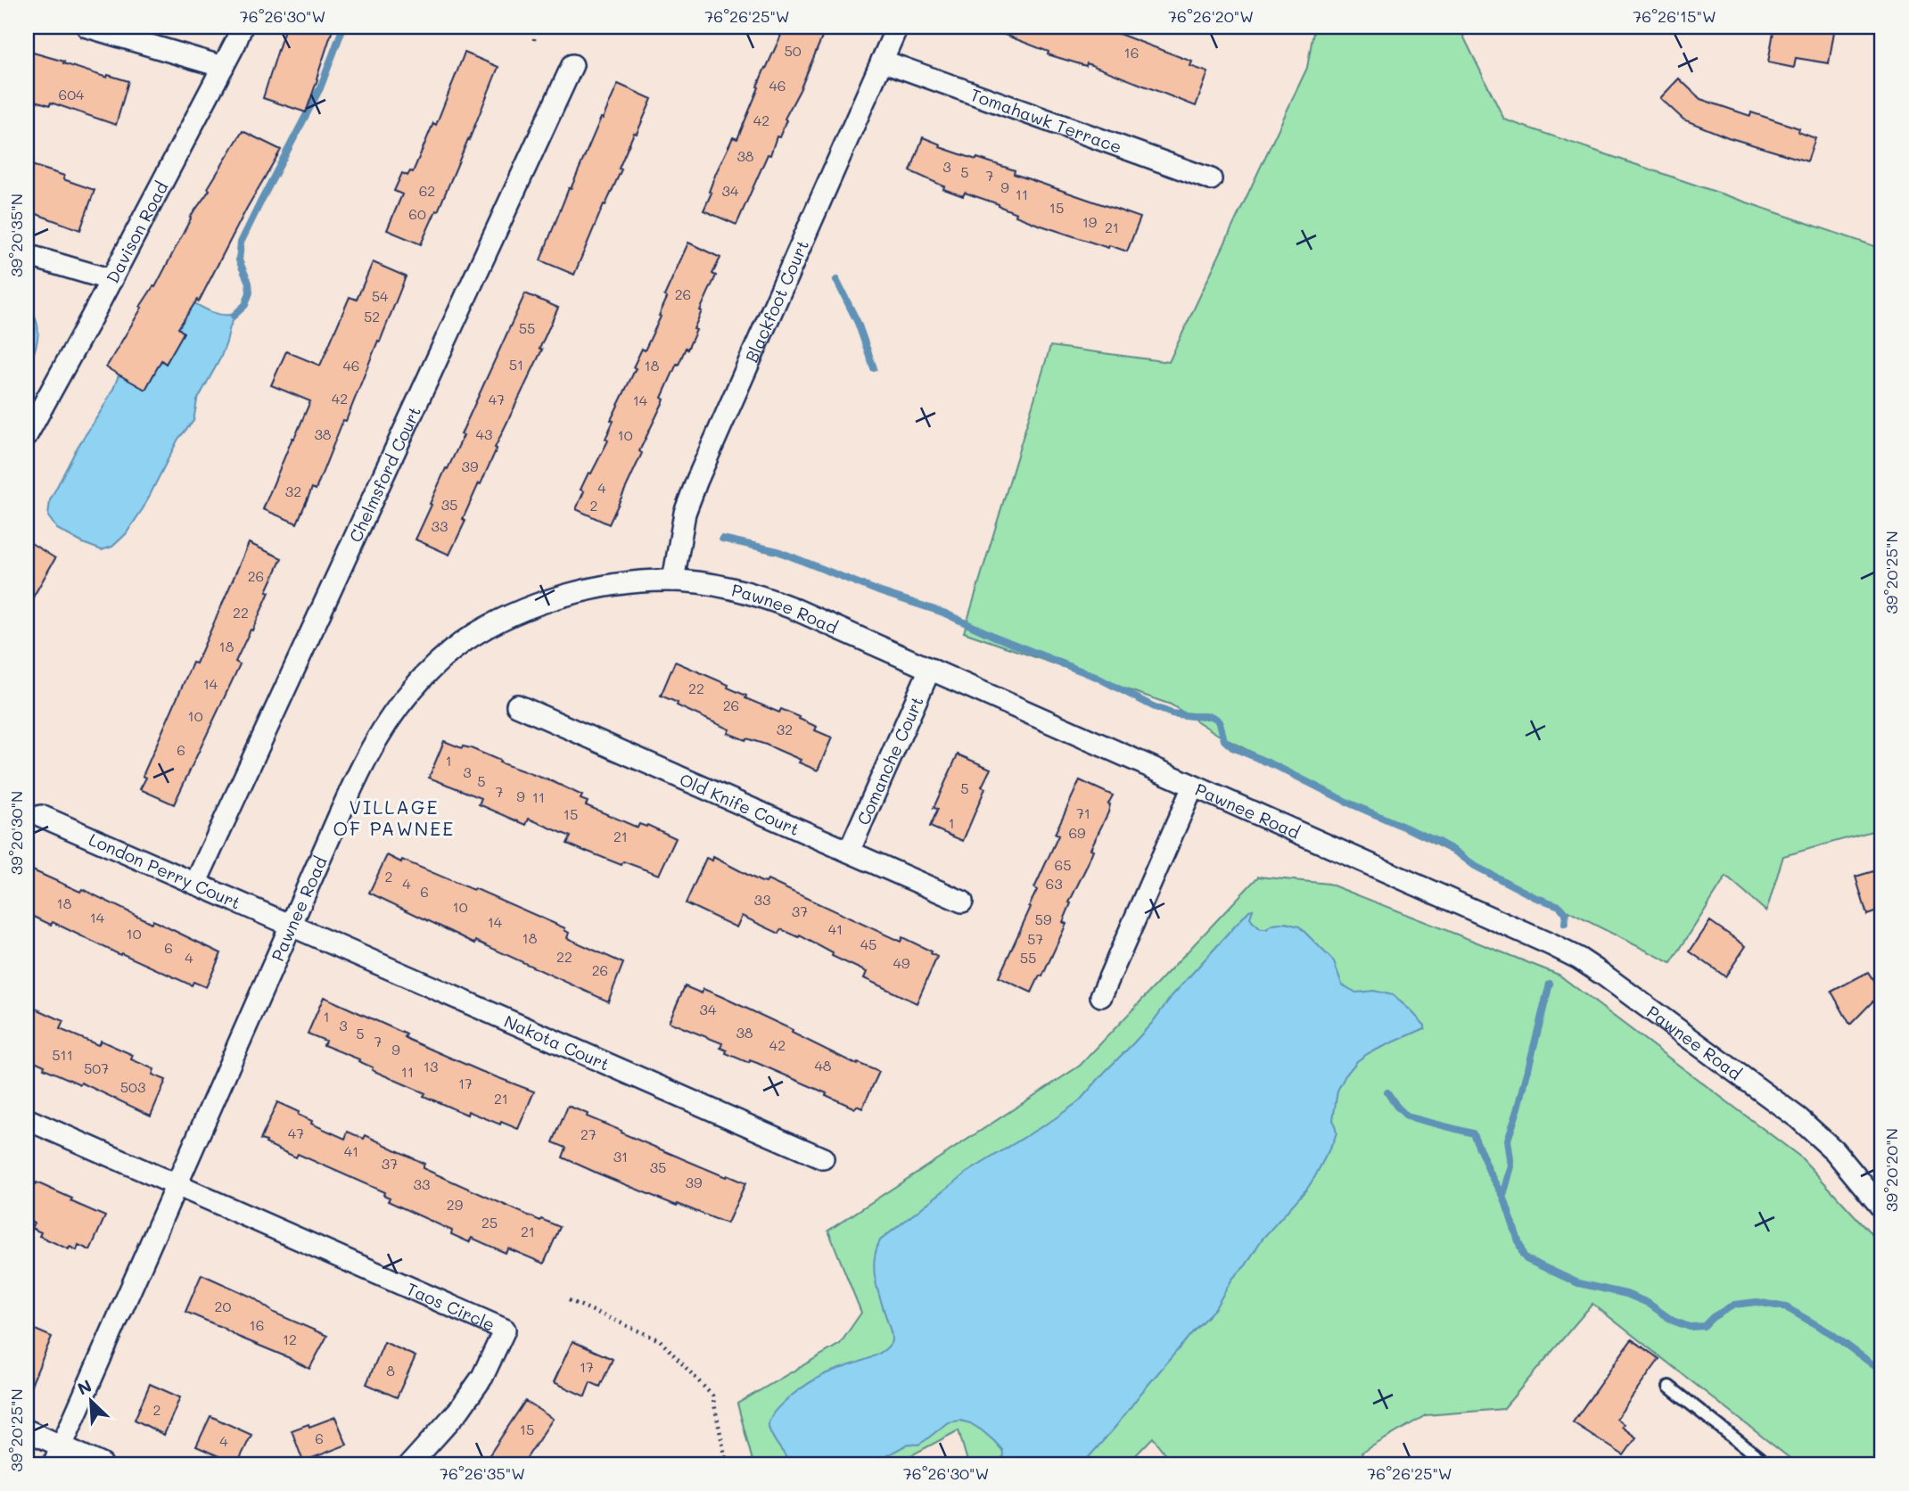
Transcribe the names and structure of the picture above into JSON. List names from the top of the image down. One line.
{"streets":{"street":["Tomahawk Terrace","Davison Road","Blackfoot Court","Chelmsford Court","Pawnee Road","Comanche Court","Old Knife Court","London Perry Court","Nakota Court","Taos Circle"]},"crossings":[["Tomahawk Terrace","Blackfoot Court"],["Blackfoot Court","Pawnee Road"],["Chelmsford Court","London Perry Court"],["Pawnee Road","Comanche Court"],["Pawnee Road","London Perry Court"],["Pawnee Road","Nakota Court"],["Pawnee Road","Taos Circle"],["Comanche Court","Old Knife Court"],["London Perry Court","Nakota Court"]],"districts":["VILLAGE OF PAWNEE"],"house_numbers":["50","16","46","604","42","38","3","5","7","9","62","34","11","15","60","19","21","26","54","52","55","51","46","18","42","47","14","38","43","10","39","4","32","35","2","33","26","22","18","14","22","26","10","32","6","1","3","5","5","7","9","11","71","15","1","69","21","65","2","4","63","6","33","18","10","37","14","59","14","41","10","18","57","45","6","22","4","55","49","26","34","1","3","38","5","7","42","9","511","48","13","507","11","17","503","21","47","27","41","31","37","35","39","33","29","25","21","20","16","12","17","8","2","15","6","4"],"north":"top left","coordinates":["76°26'30\"W","76°26'25\"W","76°26'20\"W","76°26'15\"W","39°20'35\"N","39°20'25\"N","39°20'30\"N","39°20'20\"N","76°26'35\"W"]}
